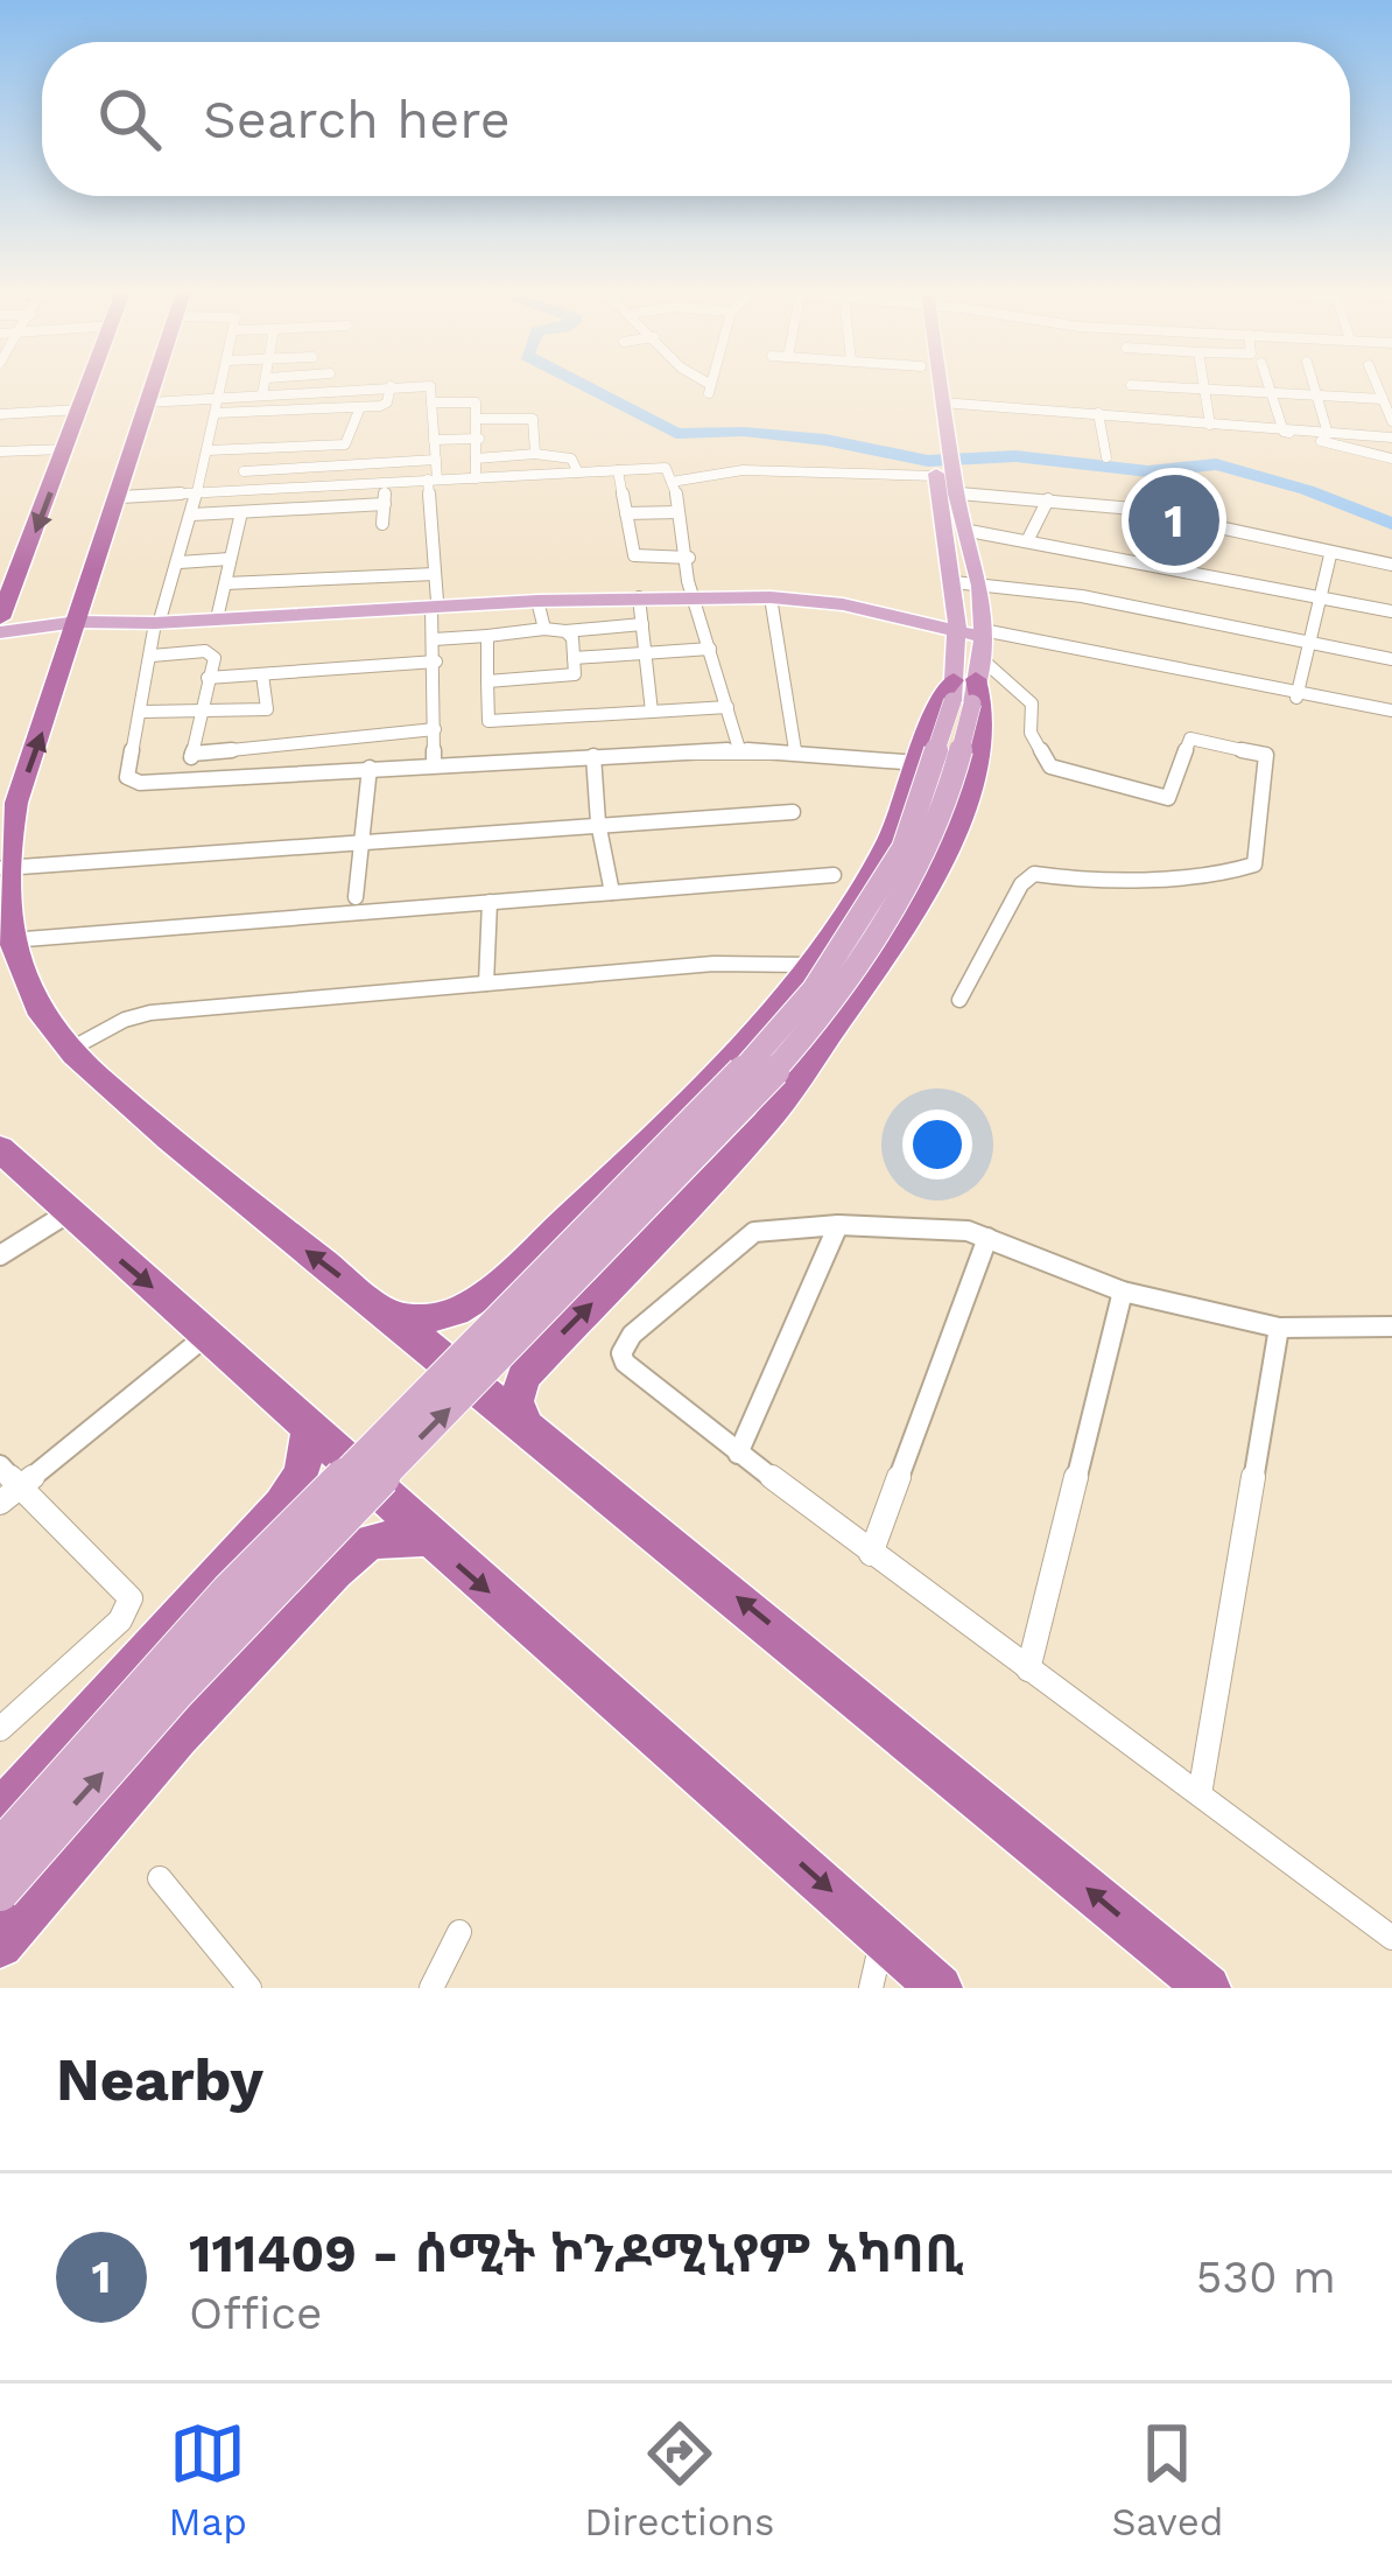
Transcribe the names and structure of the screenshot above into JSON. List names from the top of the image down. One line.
{"page":{"search":"Search here","pins":"1","heading":"Nearby","list":[{"mark":"1","name":"111409 - ሰሚት ኮንዶሚኒየም አካባቢ","note":"Office","value":"530 m"}],"nav":["Map","Directions","Saved"]}}
